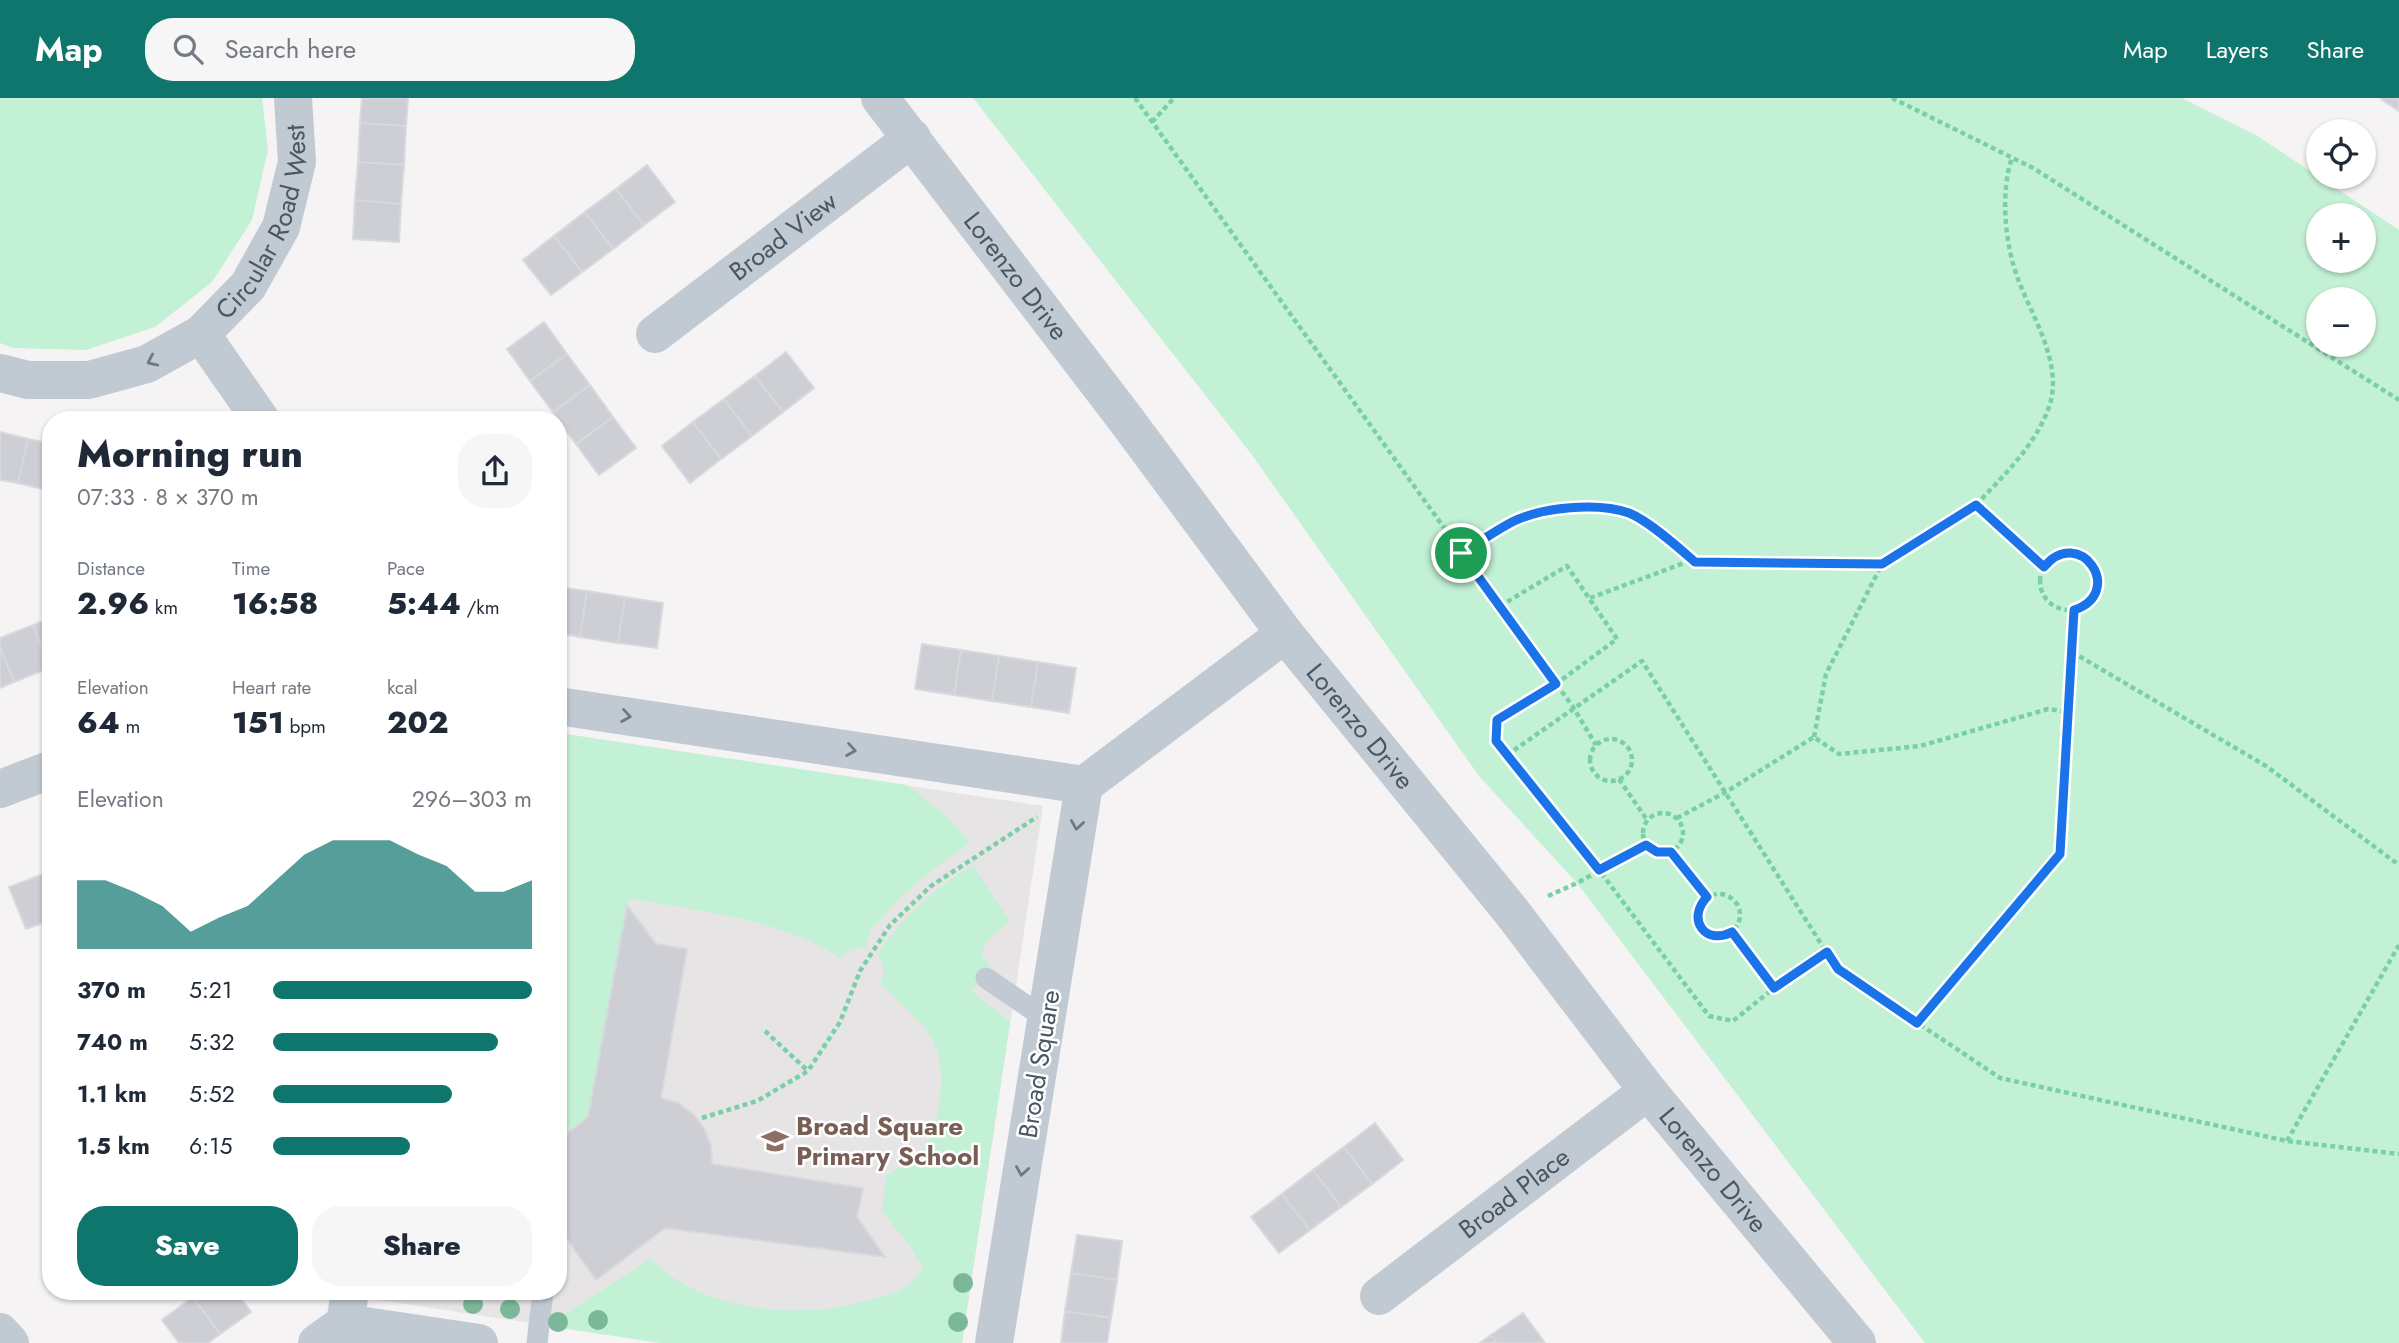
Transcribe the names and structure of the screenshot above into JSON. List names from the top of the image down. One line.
{"streets":{"street":["Circular Road West","Broad View","Lorenzo Drive","Broad Square","Broad Place"]},"crossings":[["Broad View","Lorenzo Drive"],["Lorenzo Drive","Broad Place"]],"one_way":["Circular Road West","Broad Square"],"places":{"school or university":["Broad Square Primary School"]},"page":{"header":"Map","search":"Search here","nav":["Map","Layers","Share"],"map_buttons":["+","−"],"heading":["Morning run","07:33 · 8 × 370 m"],"stats":[["Distance","2.96 km"],["Time","16:58"],["Pace","5:44 /km"],["Elevation","64 m"],["Heart rate","151 bpm"],["kcal","202"]],"chart":["Elevation","296–303 m"],"list":[{"name":"370 m","note":"5:21"},{"name":"740 m","note":"5:32"},{"name":"1.1 km","note":"5:52"},{"name":"1.5 km","note":"6:15"}],"buttons":["Save","Share"]}}
